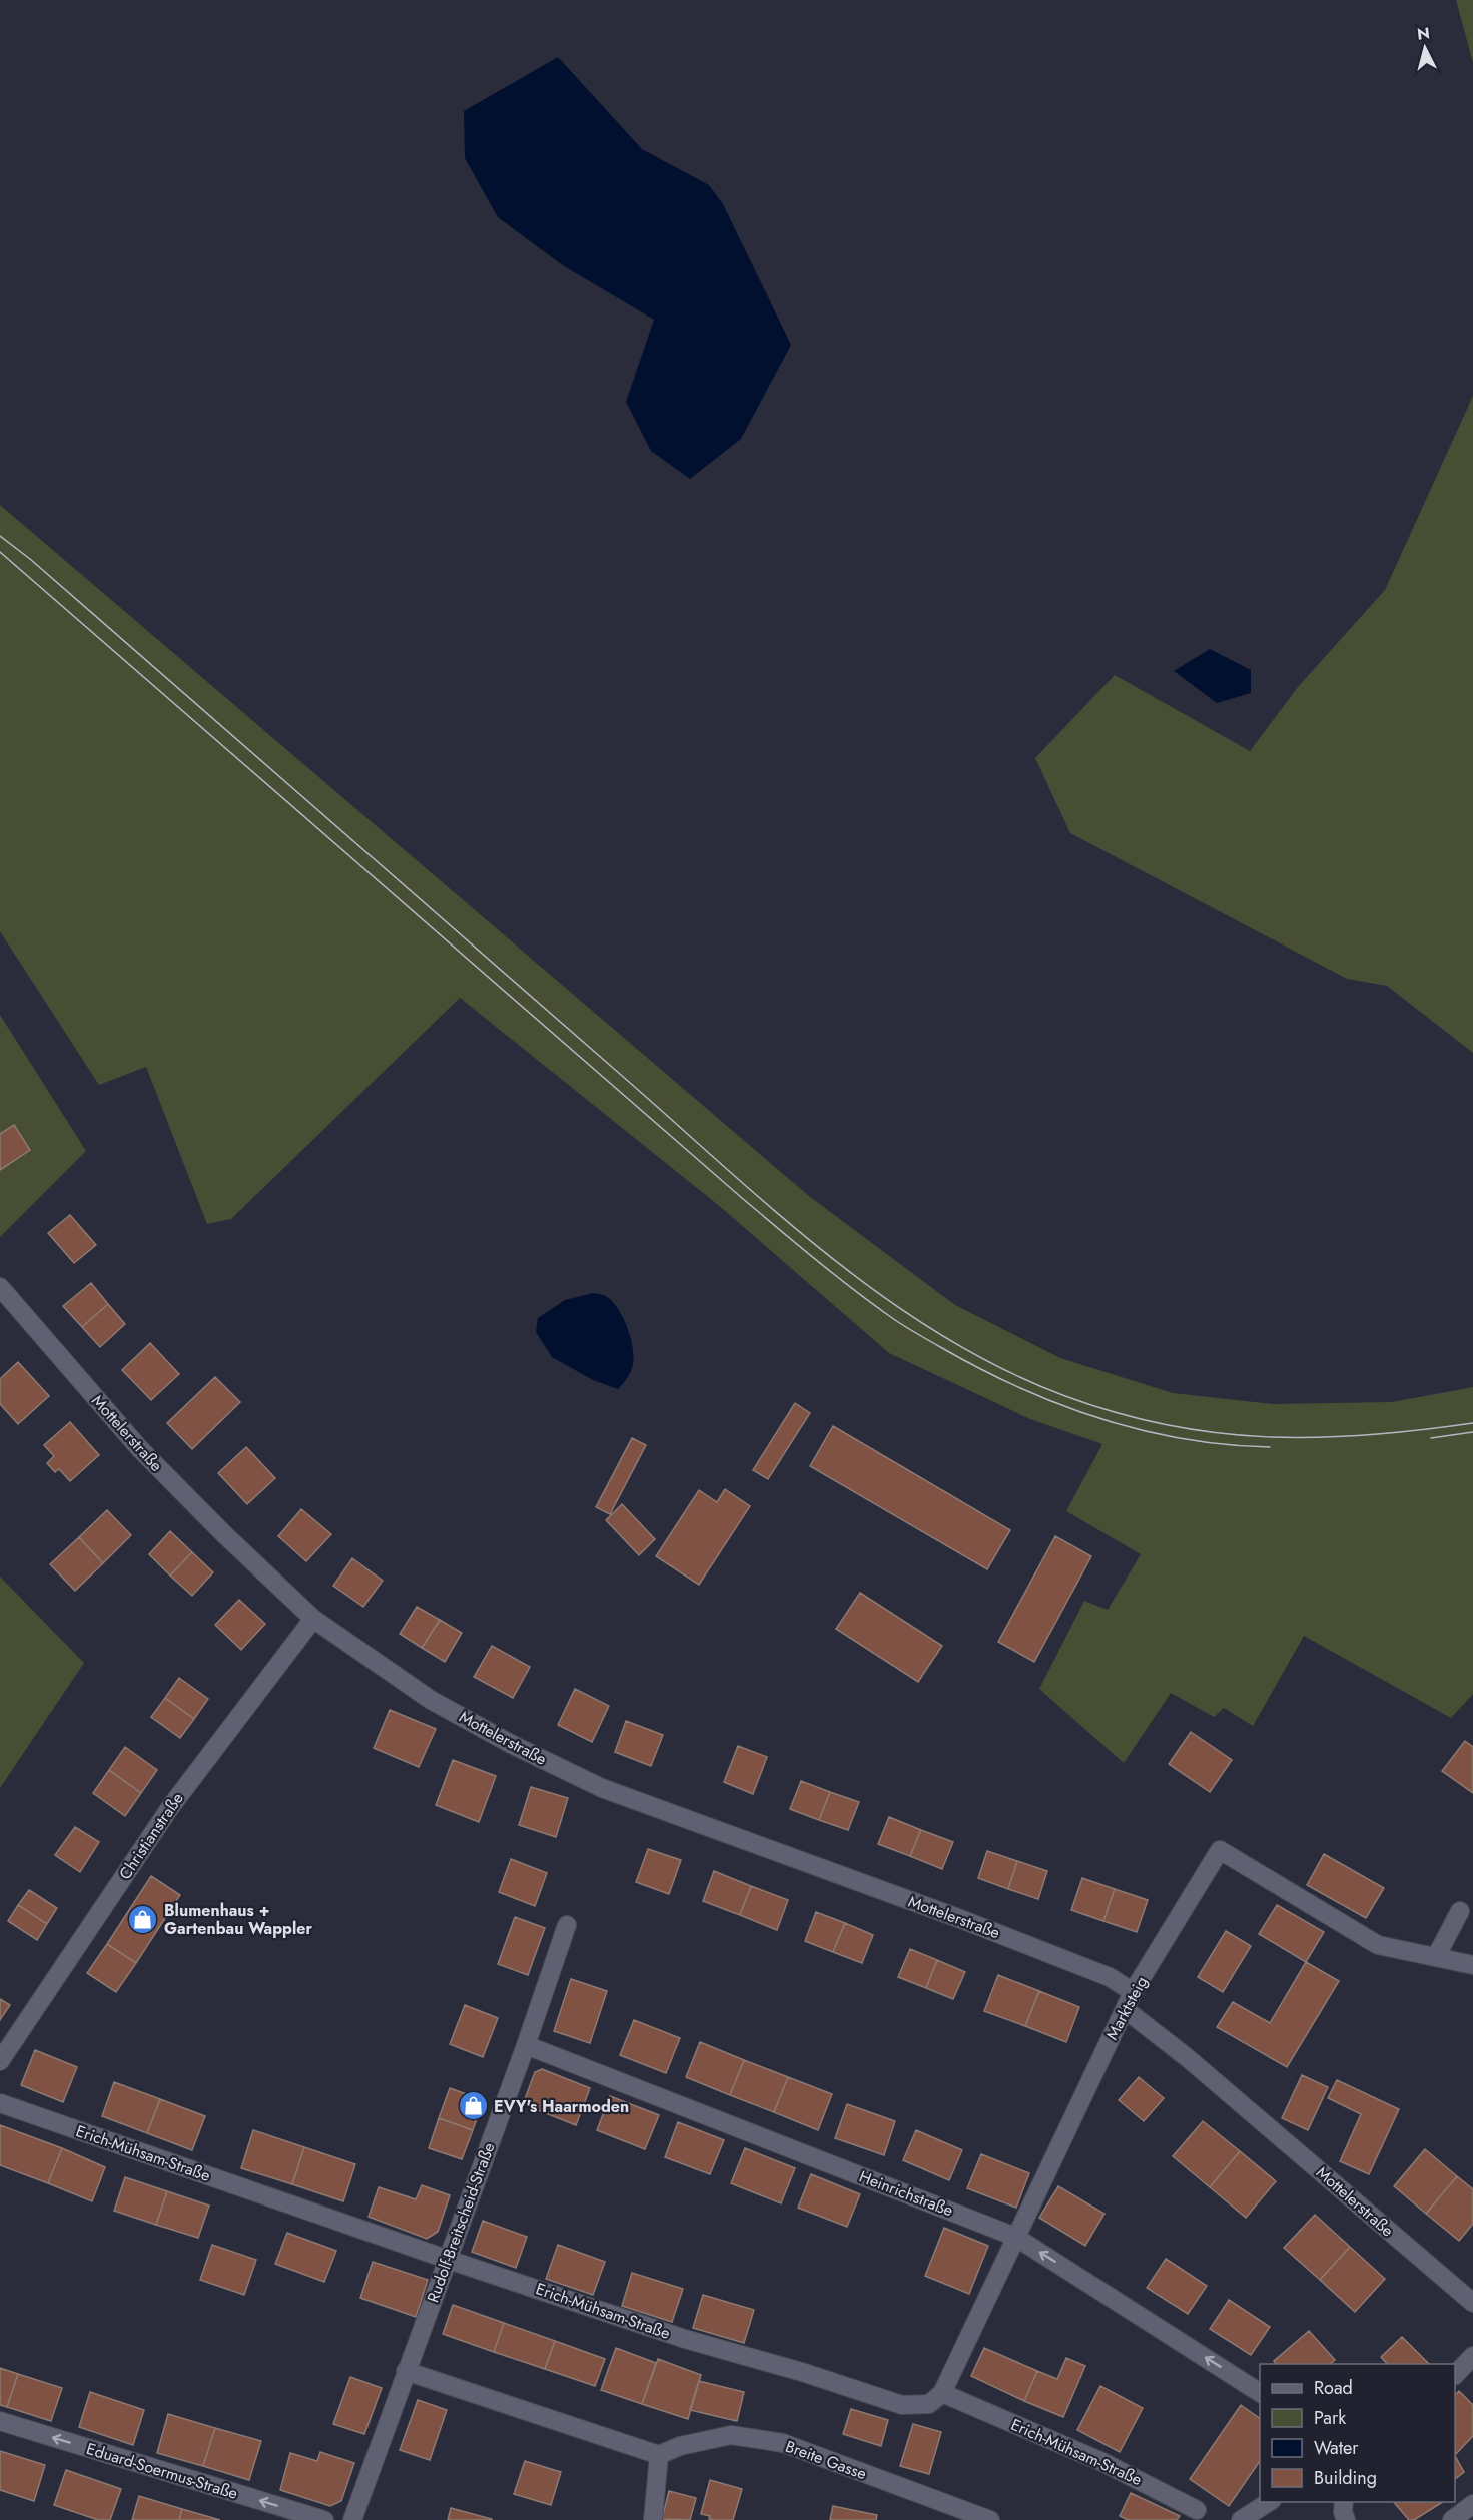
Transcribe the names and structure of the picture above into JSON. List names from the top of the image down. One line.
{"streets":{"street":["Mottelerstraße","Christianstraße","Marktsteig","Erich-Mühsam-Straße","Heinrichstraße","Rudolf-Breitscheid-Straße","Breite Gasse","Eduard-Soermus-Straße"]},"crossings":[["Mottelerstraße","Christianstraße"],["Mottelerstraße","Marktsteig"],["Marktsteig","Erich-Mühsam-Straße"],["Marktsteig","Heinrichstraße"],["Erich-Mühsam-Straße","Rudolf-Breitscheid-Straße"],["Heinrichstraße","Rudolf-Breitscheid-Straße"]],"one_way":["Heinrichstraße","Eduard-Soermus-Straße"],"places":{"shop":["Blumenhaus + Gartenbau Wappler","EVY's Haarmoden"]},"legend":["Road","Park","Water","Building"],"north":"top"}
